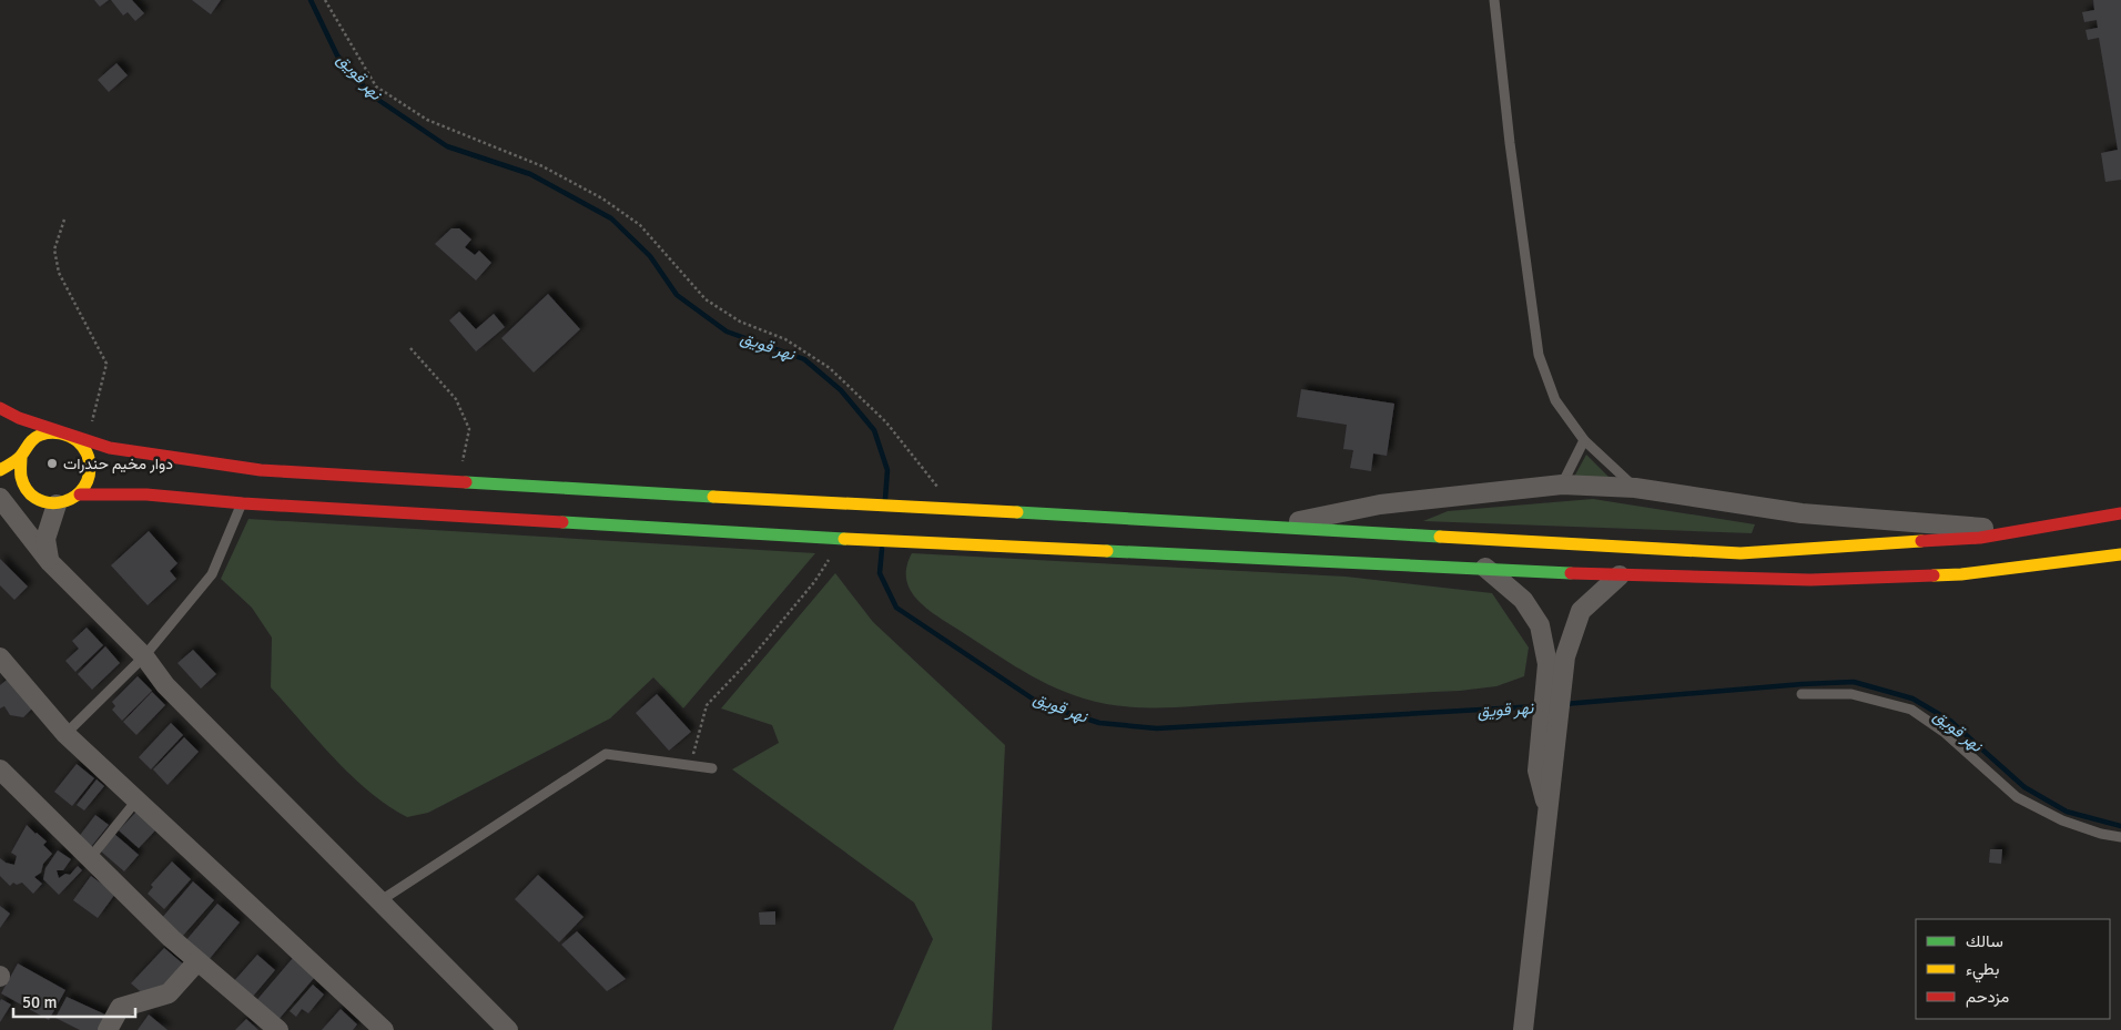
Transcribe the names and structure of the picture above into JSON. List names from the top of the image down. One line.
{"water":["نهر قويق"],"places":["دوار مخيم حندرات"],"legend":["سالك","بطيء","مزدحم"],"scale_bar":"50 m"}
